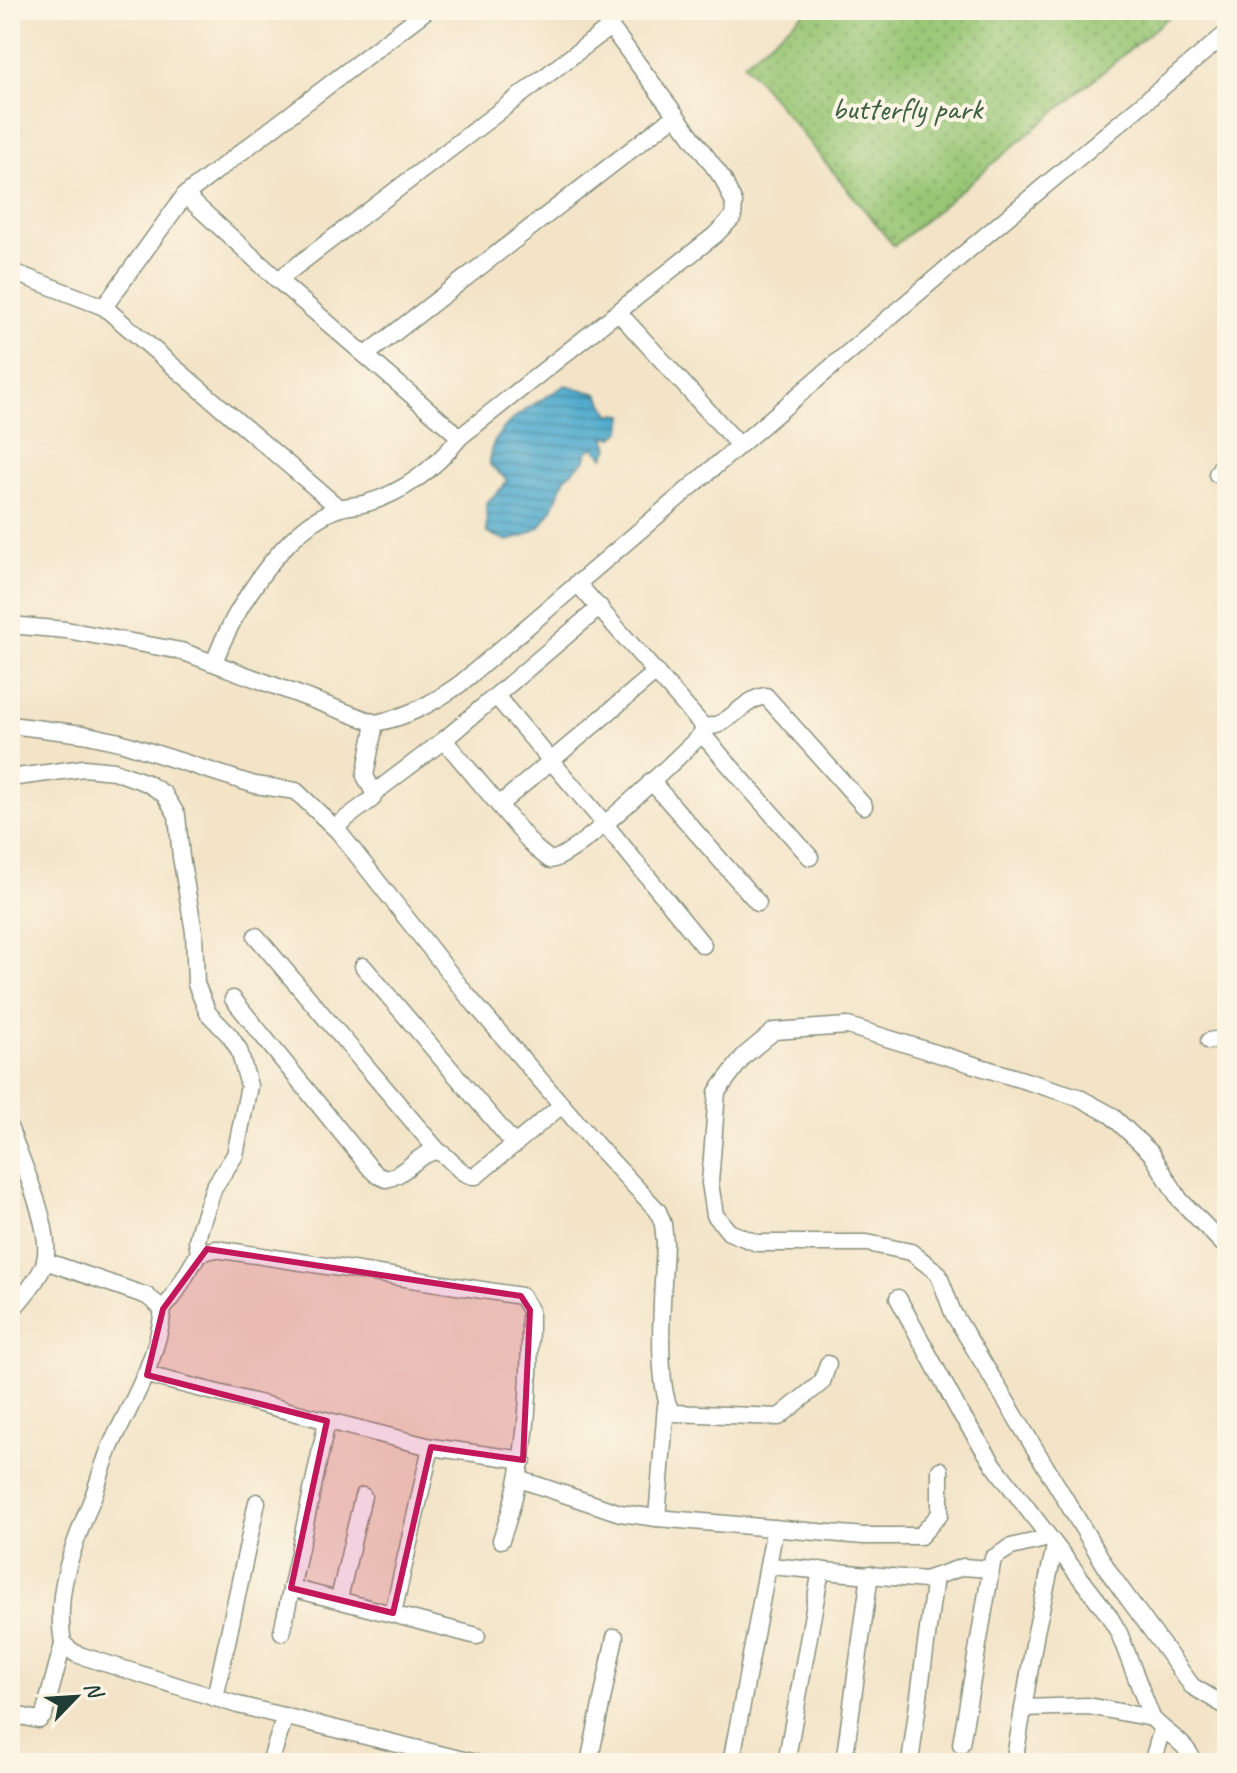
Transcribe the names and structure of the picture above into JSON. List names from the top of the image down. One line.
{"parks":["butterfly park"],"north":"top right"}
